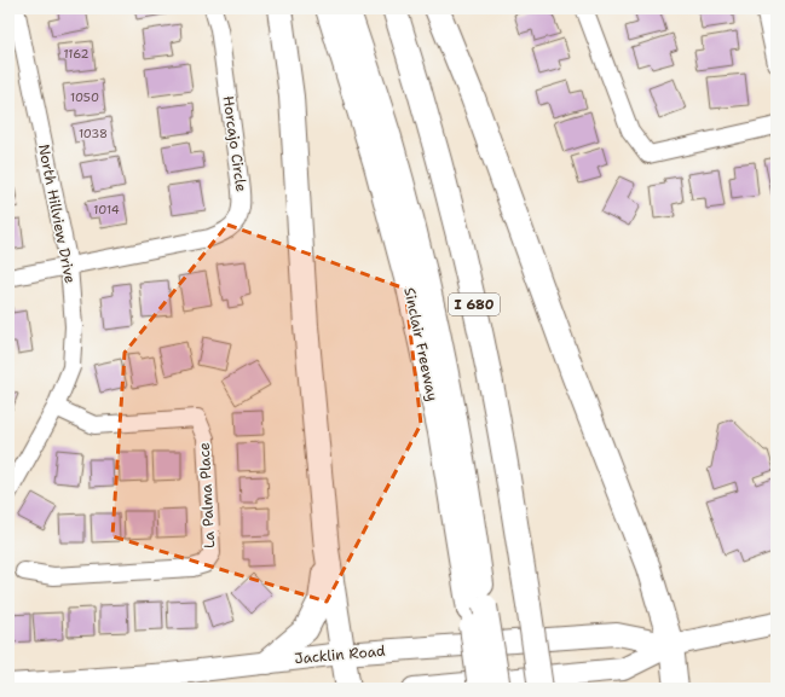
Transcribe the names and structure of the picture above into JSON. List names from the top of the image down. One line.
{"streets":{"highway":["I 680","Sinclair Freeway"],"main road":["Jacklin Road"],"street":["Horcajo Circle","North Hillview Drive","La Palma Place"]},"crossings":[["Horcajo Circle","North Hillview Drive"],["North Hillview Drive","La Palma Place"],["I 680","Sinclair Freeway"]],"house_numbers":["1162","1050","1038","1014"]}
